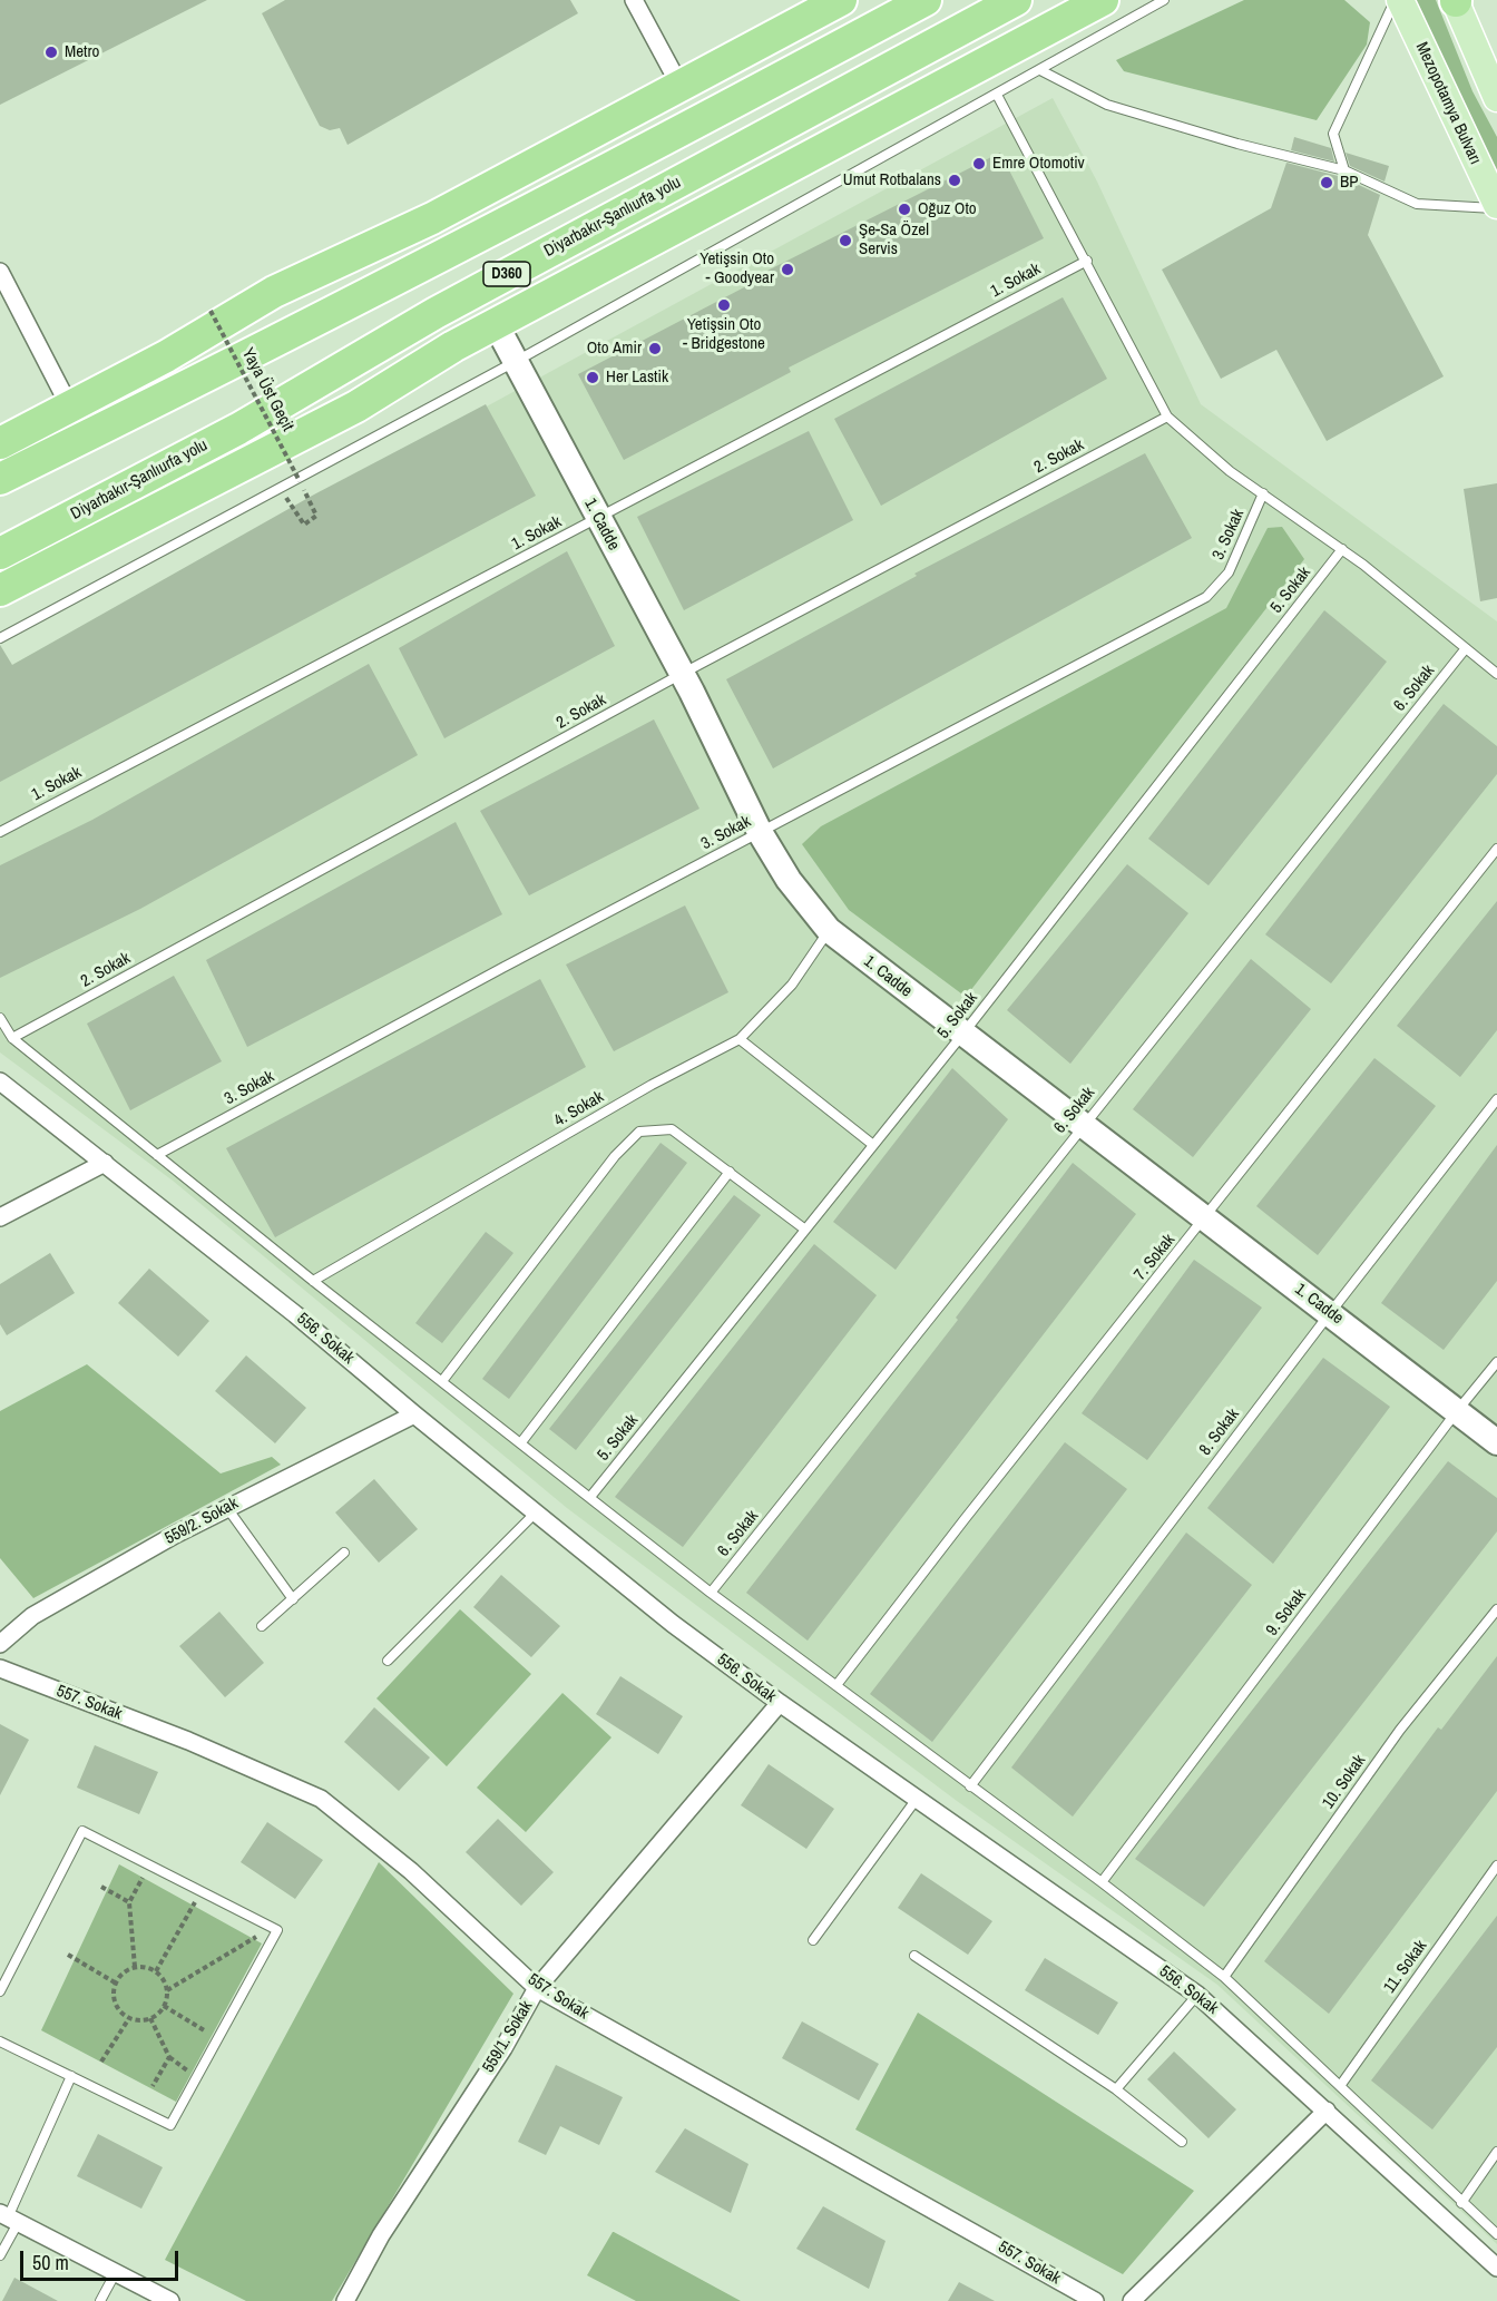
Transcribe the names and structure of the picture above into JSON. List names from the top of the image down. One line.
{"streets":{"highway":["Diyarbakır-Şanlıurfa yolu","D360"],"main road":["Mezopotamya Bulvarı"],"street":["1. Cadde","556. Sokak","559/2. Sokak","557. Sokak","559/1. Sokak"],"lane":["1. Sokak","2. Sokak","3. Sokak","5. Sokak","6. Sokak","4. Sokak","7. Sokak","8. Sokak","9. Sokak","10. Sokak","11. Sokak"],"path":["Yaya Üst Geçit"]},"crossings":[["1. Sokak","1. Cadde"],["2. Sokak","1. Cadde"],["1. Cadde","3. Sokak"],["1. Cadde","5. Sokak"],["1. Cadde","6. Sokak"],["1. Cadde","4. Sokak"],["1. Cadde","7. Sokak"],["1. Cadde","8. Sokak"],["1. Cadde","9. Sokak"],["556. Sokak","559/2. Sokak"],["556. Sokak","559/1. Sokak"],["557. Sokak","559/1. Sokak"]],"places":["Metro","Emre Otomotiv","Umut Rotbalans","BP","Oğuz Oto","Şe-Sa Özel Servis","Yetişsin Oto - Goodyear","Yetişsin Oto - Bridgestone","Oto Amir","Her Lastik"],"scale_bar":"50 m"}
